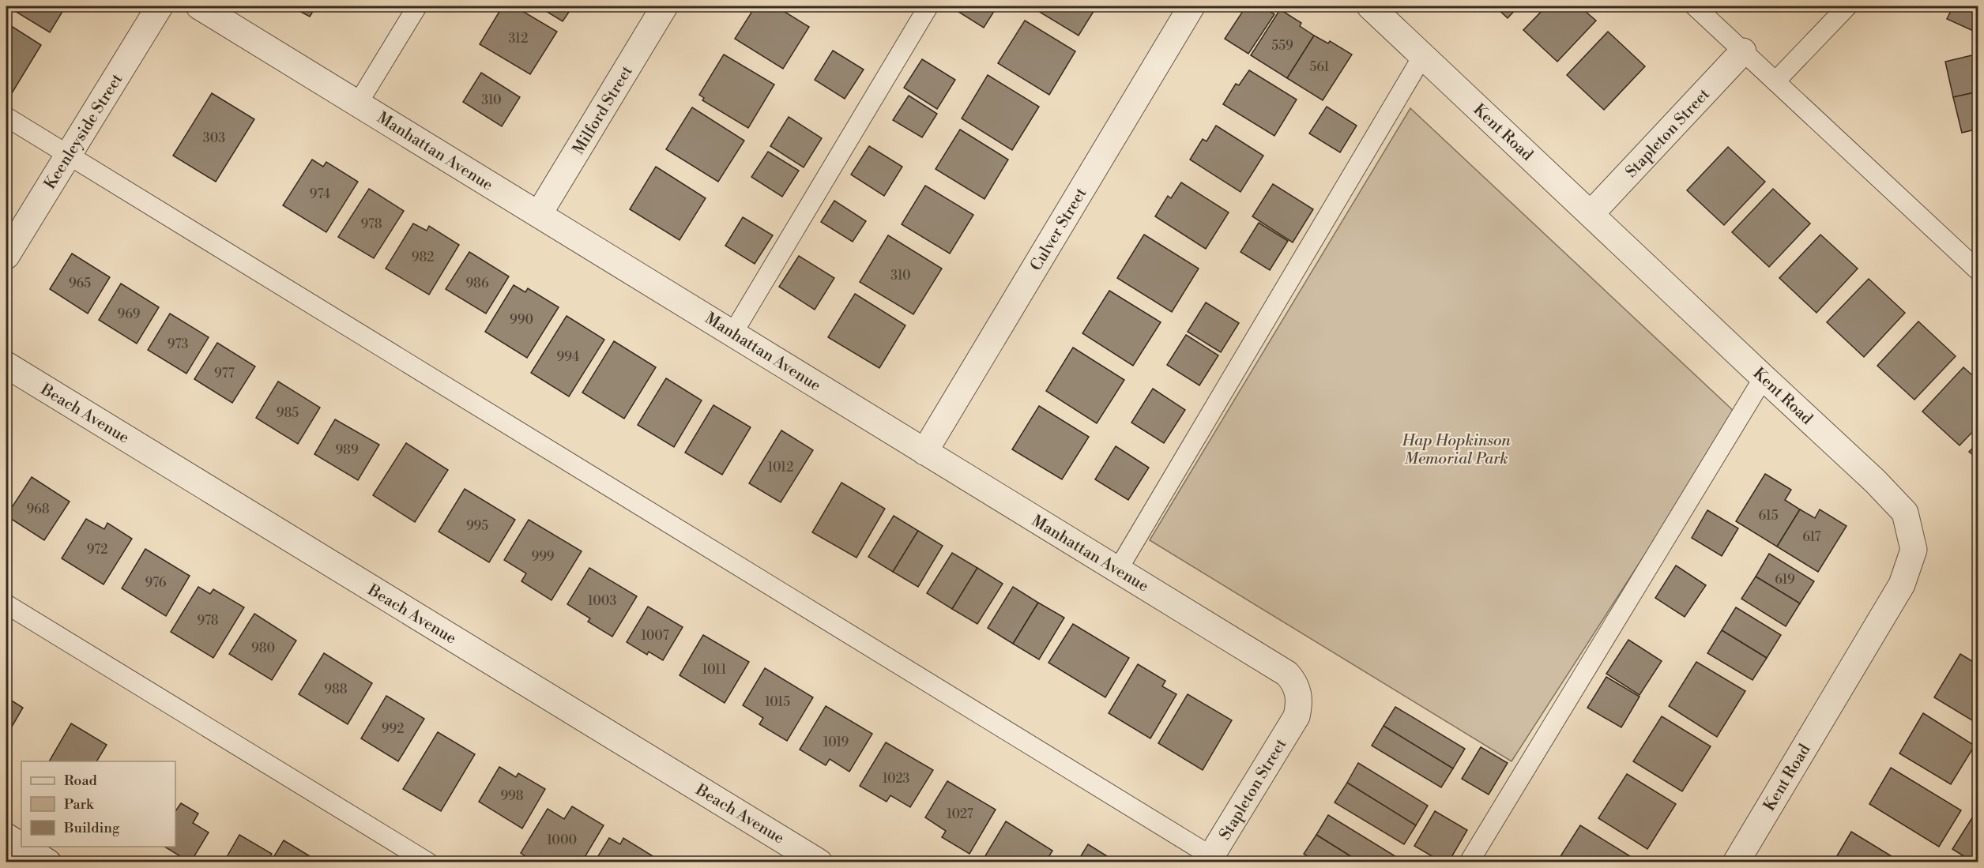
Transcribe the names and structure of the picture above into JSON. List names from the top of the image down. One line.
{"streets":{"street":["Milford Street","Keenleyside Street","Kent Road","Stapleton Street","Manhattan Avenue","Culver Street","Beach Avenue"]},"crossings":[["Milford Street","Manhattan Avenue"],["Kent Road","Stapleton Street"],["Stapleton Street","Manhattan Avenue"],["Manhattan Avenue","Culver Street"]],"parks":["Hap Hopkinson Memorial Park"],"house_numbers":["312","559","561","310","303","974","978","982","310","965","986","969","990","973","994","977","985","989","1012","968","615","995","617","972","999","619","976","1003","978","1007","980","1011","988","1015","992","1019","1023","998","1027","1000"],"legend":["Road","Park","Building"]}
